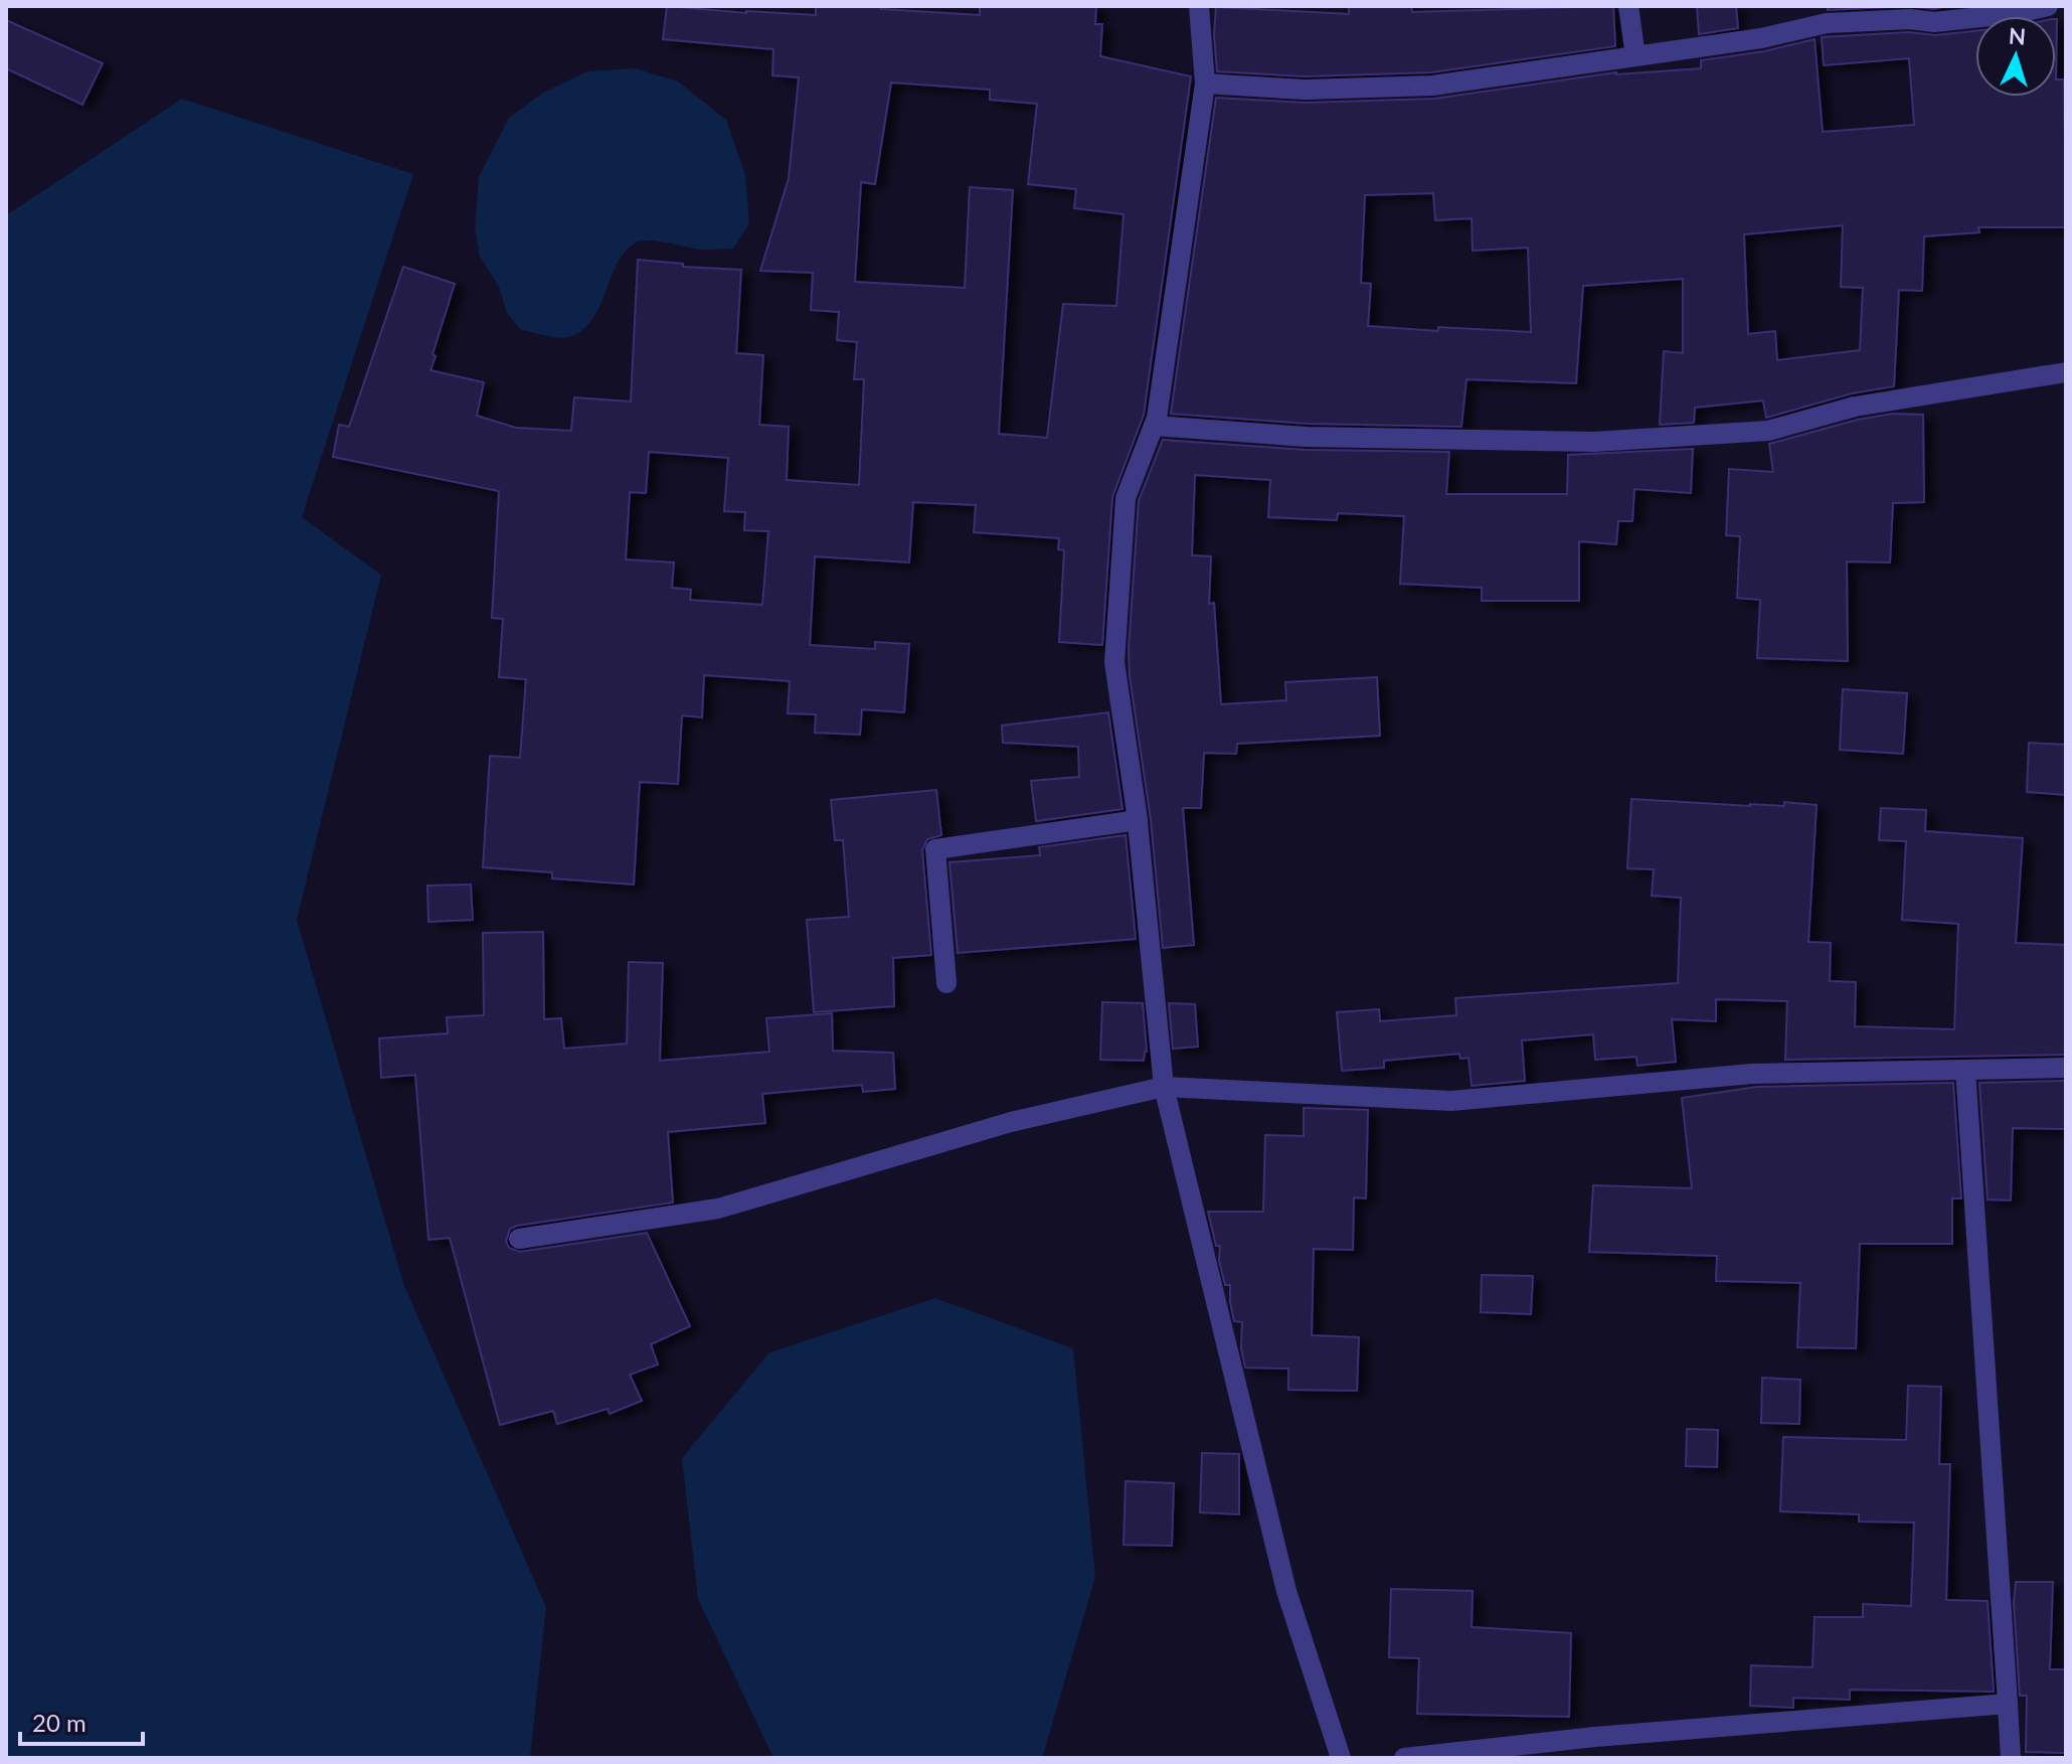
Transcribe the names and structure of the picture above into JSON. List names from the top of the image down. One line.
{"scale_bar":"20 m","north":"top"}
